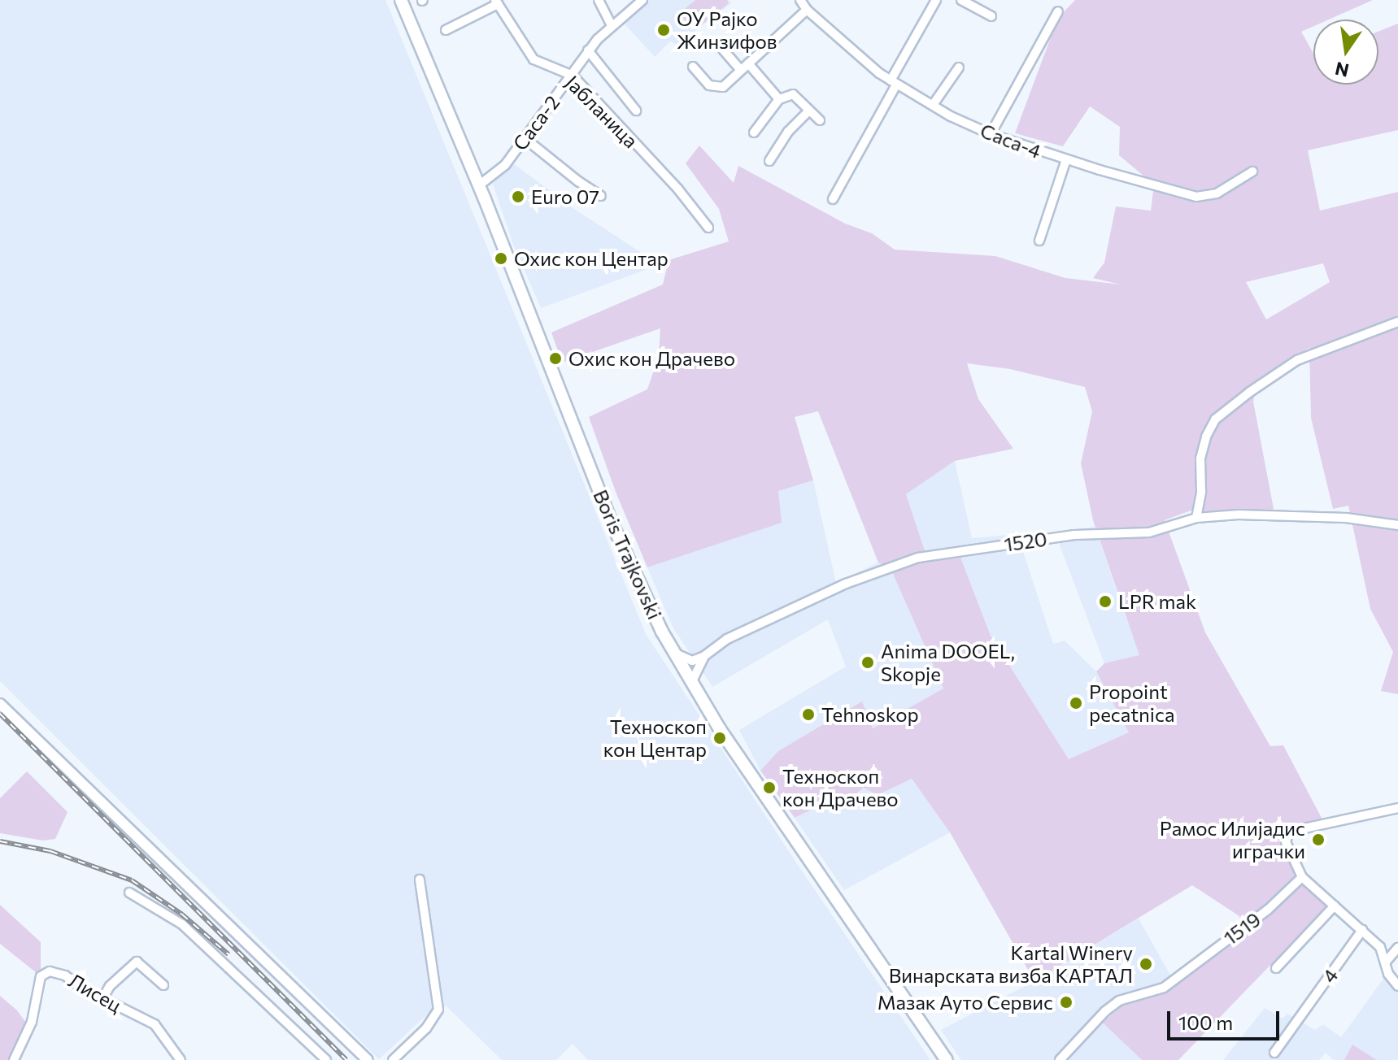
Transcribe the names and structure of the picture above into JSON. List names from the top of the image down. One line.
{"streets":{"main road":["Boris Trajkovski"],"street":["Јабланица","Саса-2","Саса-4","1520","1519","4","Лисец"]},"crossings":[["Јабланица","Саса-2"],["Саса-2","Boris Trajkovski"],["1520","Boris Trajkovski"]],"places":["ОУ Рајко Жинзифов","Euro 07","Охис кон Центар","Охис кон Драчево","LPR mak","Anima DOOEL, Skopje","Propoint pecatnica","Tehnoskop","Техноскоп кон Центар","Техноскоп кон Драчево","Рамос Илијадис играчки","Kartal Winery Винарската визба КАРТАЛ","Мазак Ауто Сервис"],"scale_bar":"100 m","north":"bottom"}
